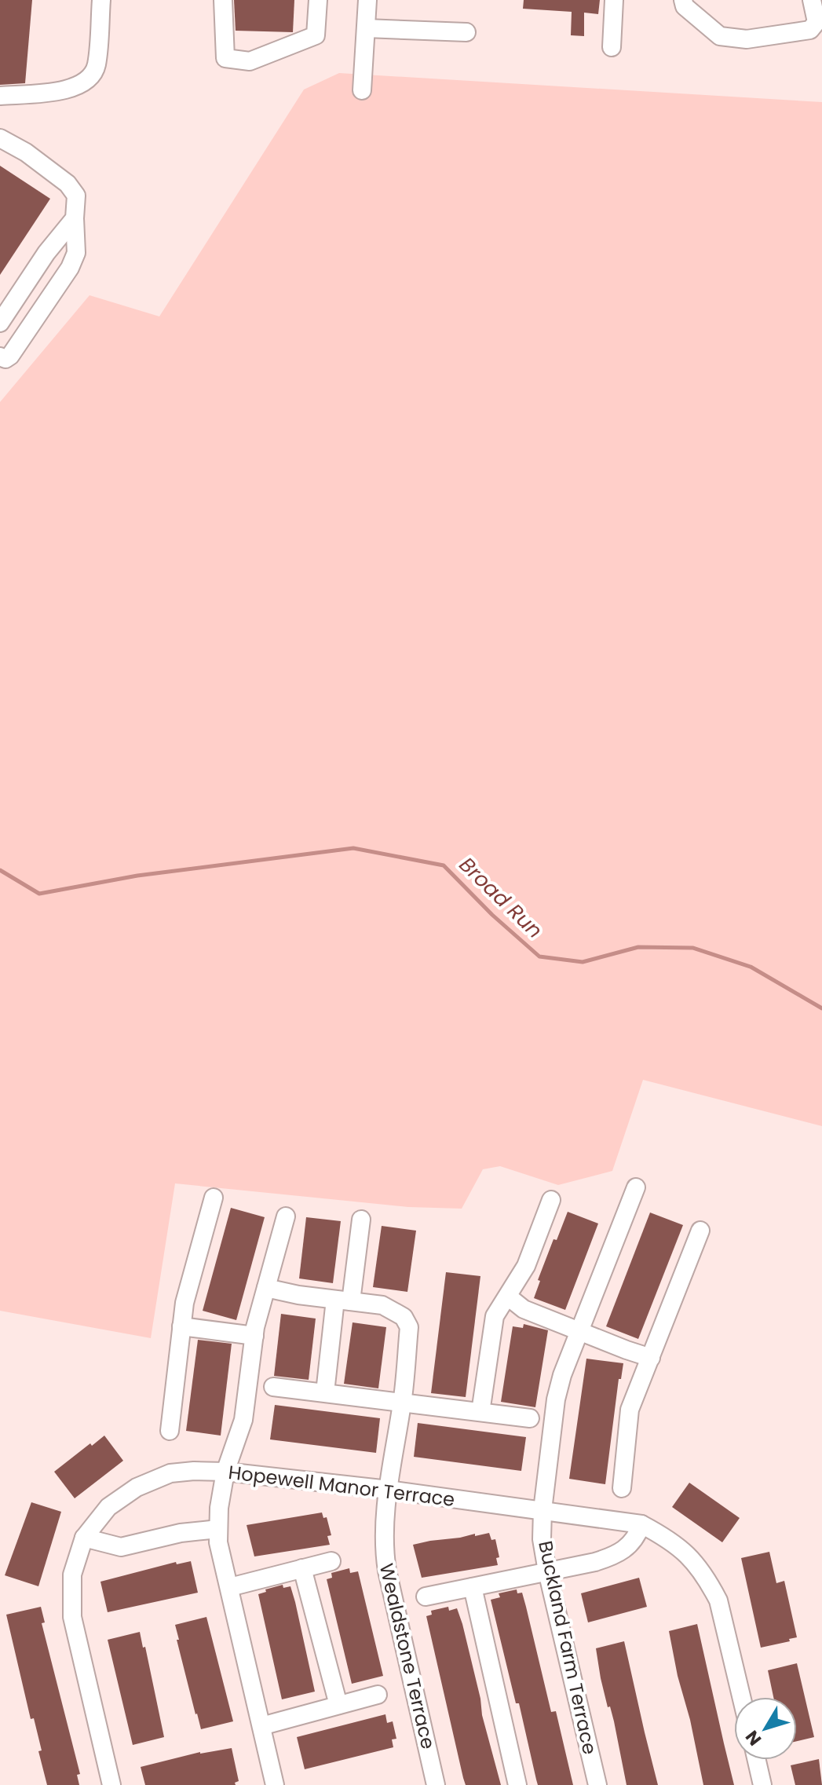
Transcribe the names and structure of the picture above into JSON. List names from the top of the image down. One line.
{"streets":{"street":["Hopewell Manor Terrace","Buckland Farm Terrace","Wealdstone Terrace"]},"crossings":[["Hopewell Manor Terrace","Buckland Farm Terrace"],["Hopewell Manor Terrace","Wealdstone Terrace"]],"water":["Broad Run"],"north":"bottom left"}
